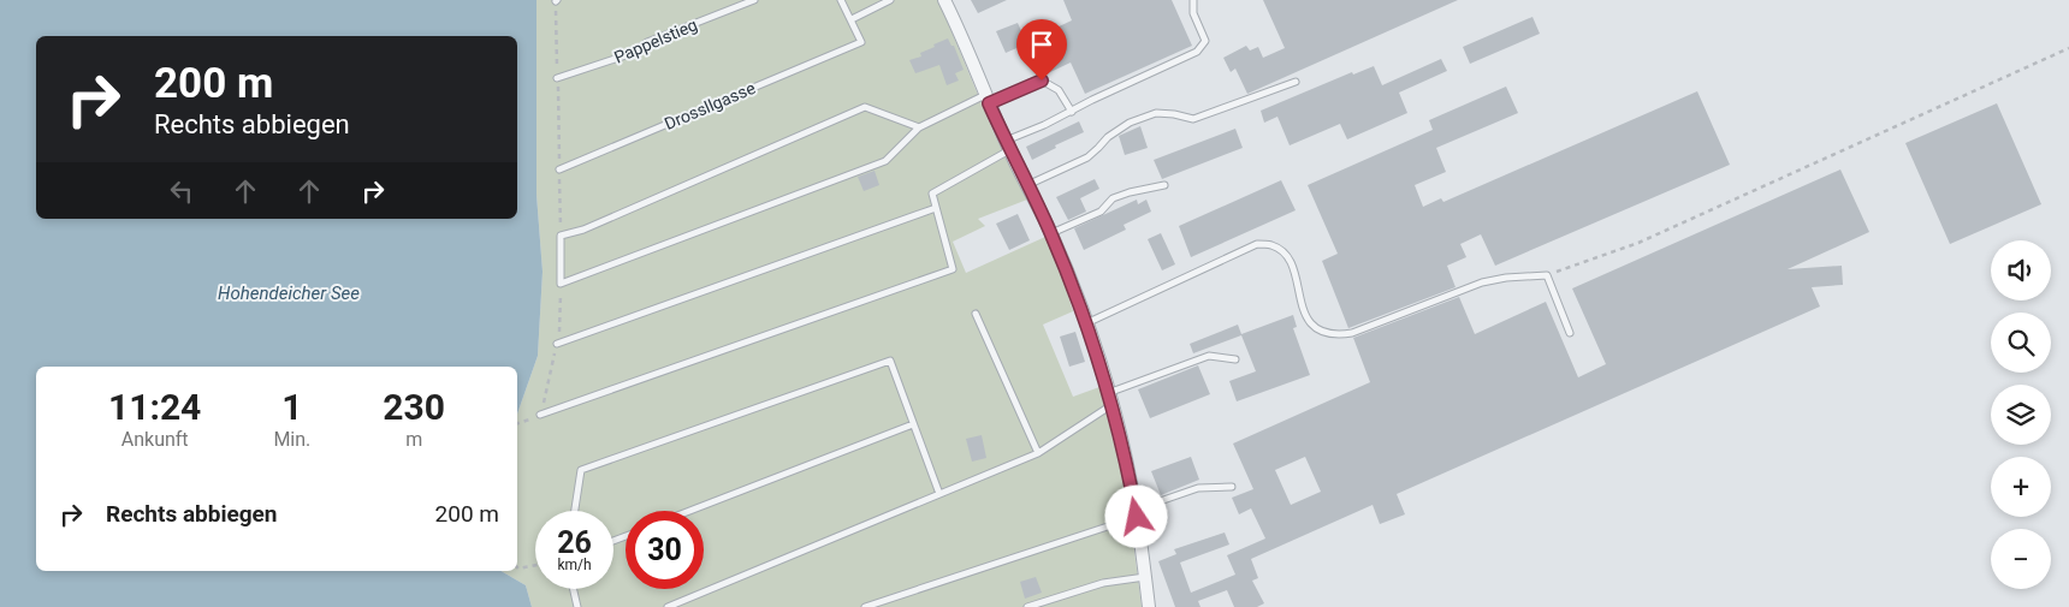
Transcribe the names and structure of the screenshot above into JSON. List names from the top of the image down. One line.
{"streets":{"lane":["Pappelstieg","Drossllgasse"]},"water":["Hohendeicher See"],"page":{"turn":["200 m","Rechts abbiegen"],"map_buttons":["+","−"],"eta":["11:24","Ankunft","1","Min.","230","m"],"list":[{"name":"Rechts abbiegen","value":"200 m"}],"speed":"26 km/h","limit":"30"}}
